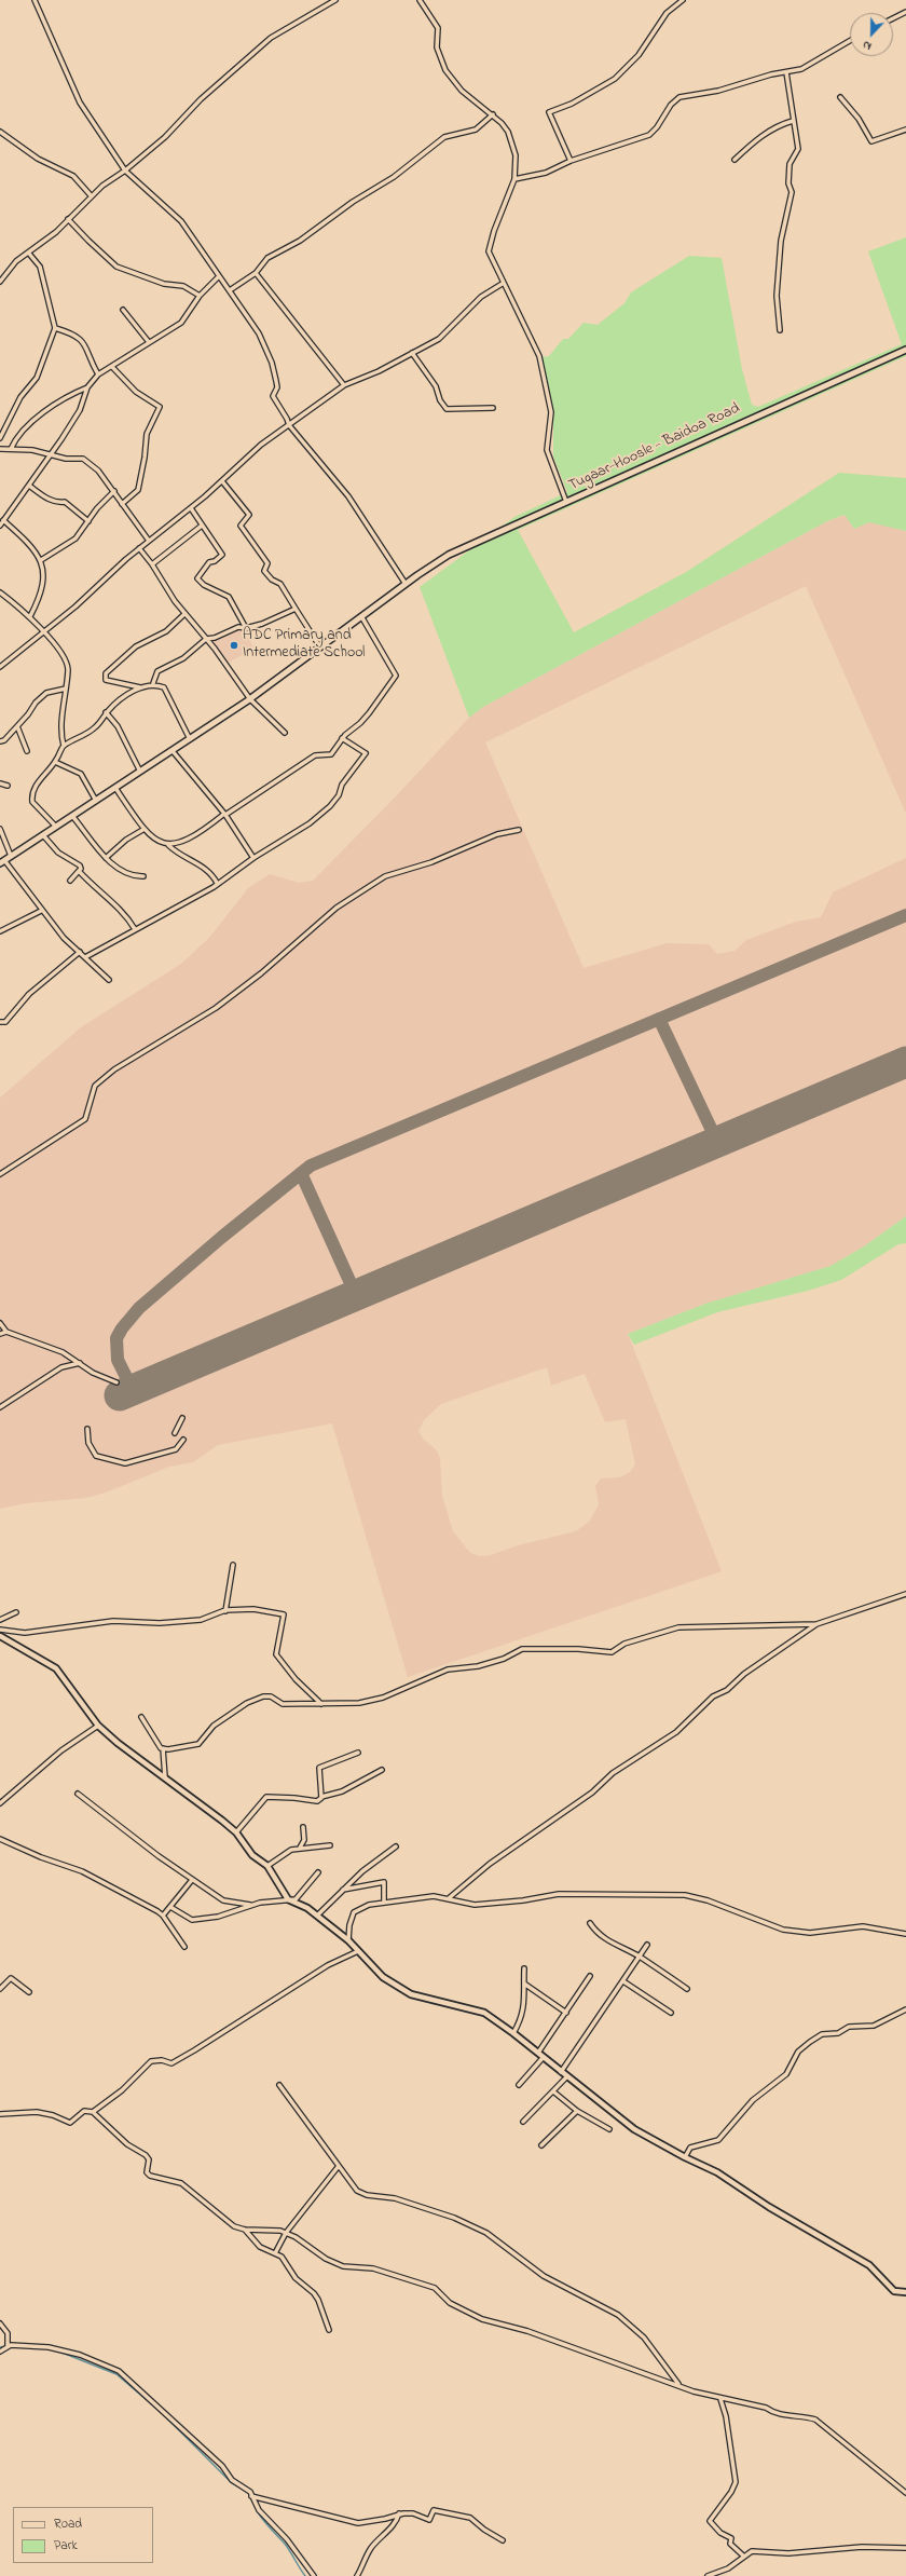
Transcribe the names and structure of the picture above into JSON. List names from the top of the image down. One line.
{"streets":{"main road":["Tugaar-Hoosle - Baidoa Road"]},"places":["ADC Primary and Intermediate School"],"legend":["Road","Park"],"north":"bottom"}
